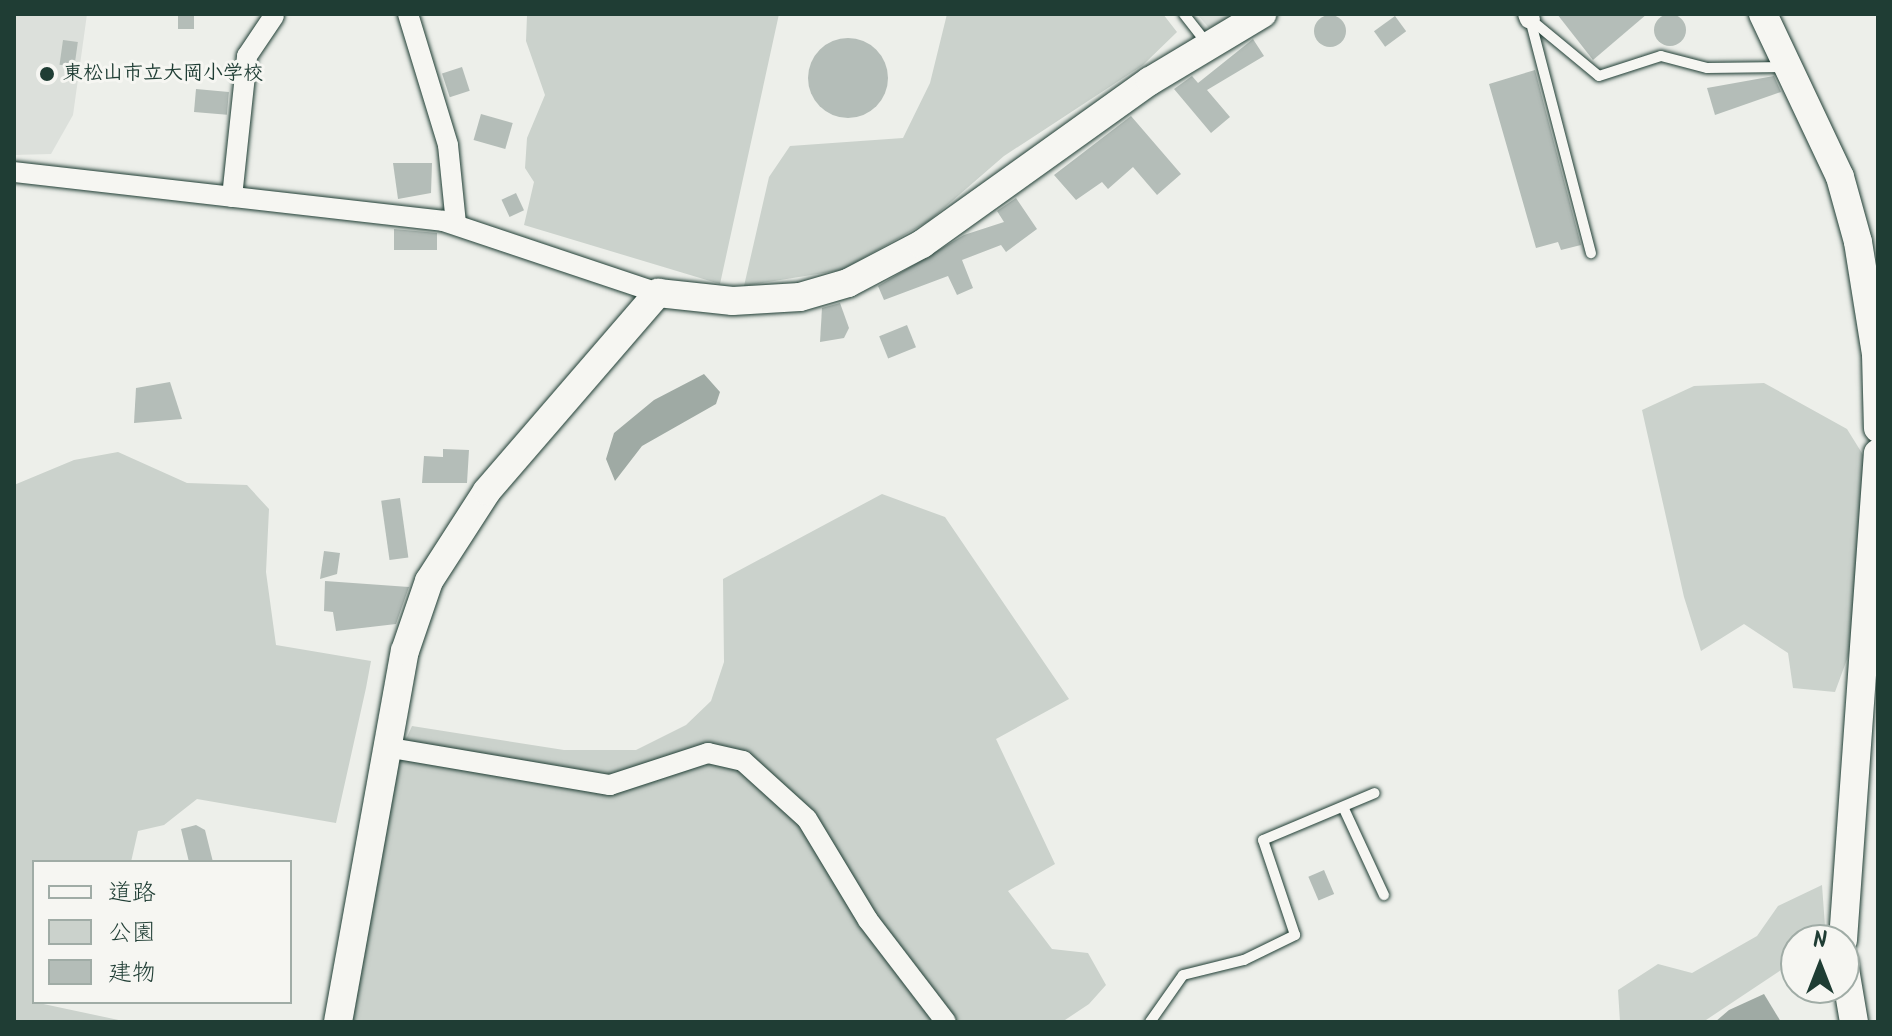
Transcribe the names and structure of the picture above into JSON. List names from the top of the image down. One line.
{"places":["東松山市立大岡小学校"],"legend":["道路","公園","建物"],"north":"top"}
